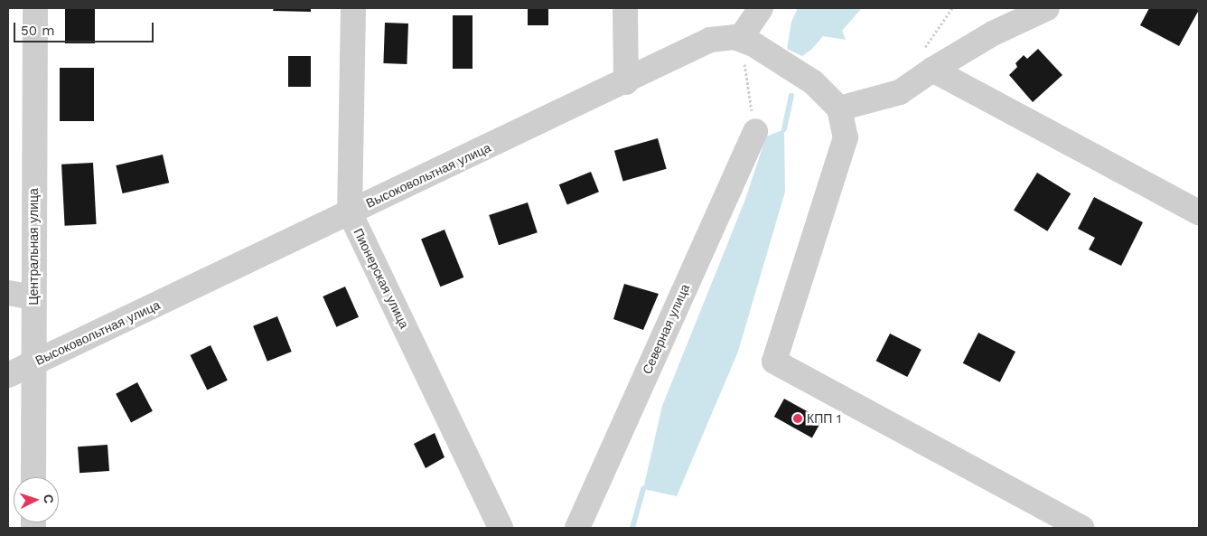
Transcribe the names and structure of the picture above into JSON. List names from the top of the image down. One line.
{"streets":{"street":["Высоковольтная улица","Центральная улица","Пионерская улица","Северная улица"]},"crossings":[["Высоковольтная улица","Центральная улица"],["Высоковольтная улица","Пионерская улица"]],"places":["КПП 1"],"scale_bar":"50 m","north":"right"}
